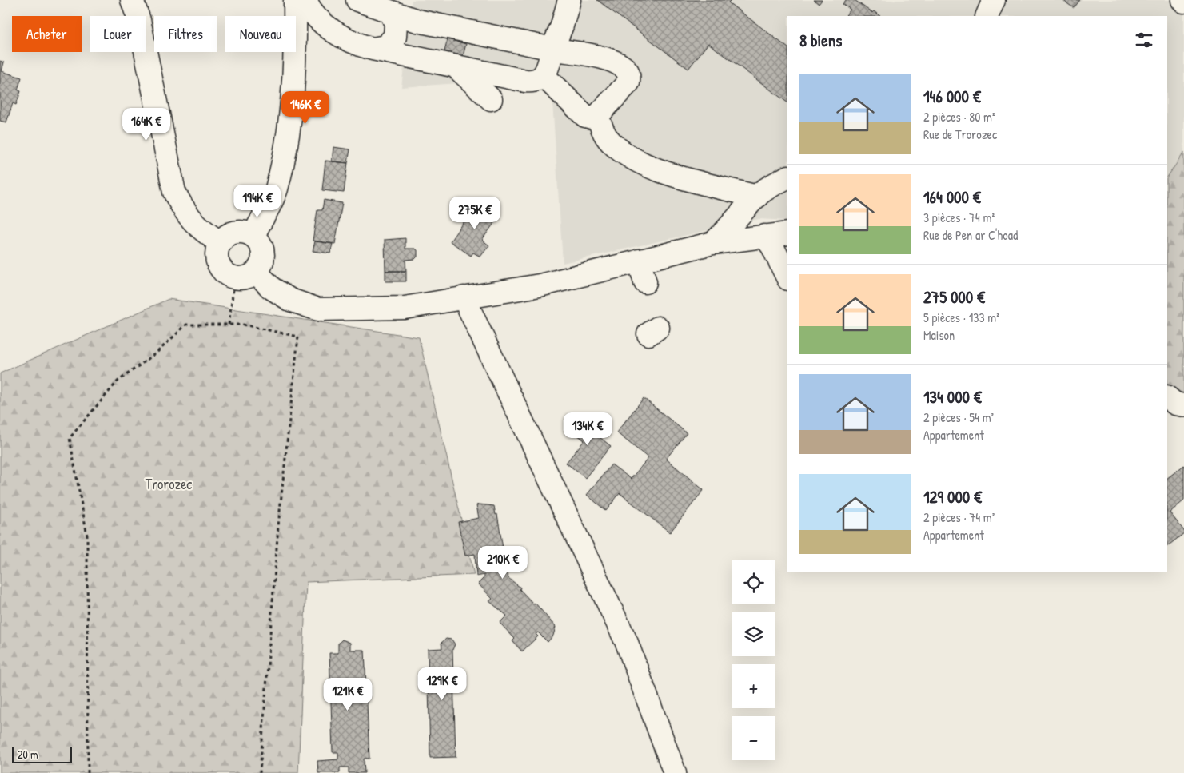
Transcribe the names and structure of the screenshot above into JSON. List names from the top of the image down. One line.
{"parks":["Trorozec"],"scale_bar":"20 m","page":{"chip":["Acheter","Louer","Filtres","Nouveau"],"heading":"8 biens","list":[{"name":"146 000 €","note":"2 pièces · 80 m² · Rue de Trorozec"},{"name":"164 000 €","note":"3 pièces · 74 m² · Rue de Pen ar C'hoad"},{"name":"275 000 €","note":"5 pièces · 133 m² · Maison"},{"name":"134 000 €","note":"2 pièces · 54 m² · Appartement"},{"name":"129 000 €","note":"2 pièces · 74 m² · Appartement"}],"price":["146K €","164K €","194K €","275K €","134K €","210K €","129K €","121K €"],"map_buttons":["+","−"],"scale":"20 m"}}
